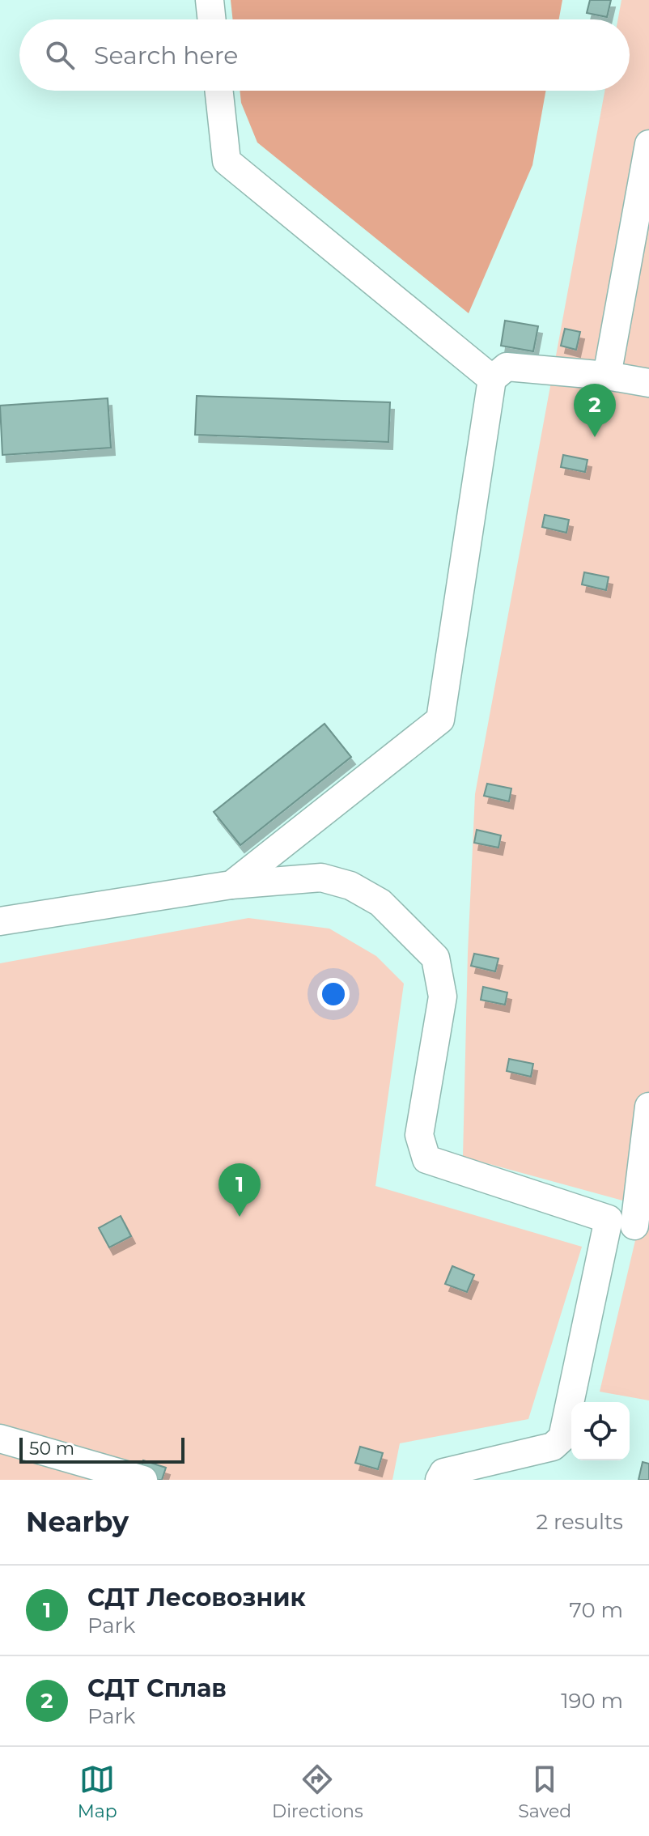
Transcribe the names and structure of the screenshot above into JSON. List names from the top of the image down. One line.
{"scale_bar":"50 m","page":{"search":"Search here","pins":["2","1"],"scale":"50 m","heading":["Nearby","2 results"],"list":[{"mark":"1","name":"СДТ Лесовозник","note":"Park","value":"70 m"},{"mark":"2","name":"СДТ Сплав","note":"Park","value":"190 m"}],"nav":["Map","Directions","Saved"]}}
